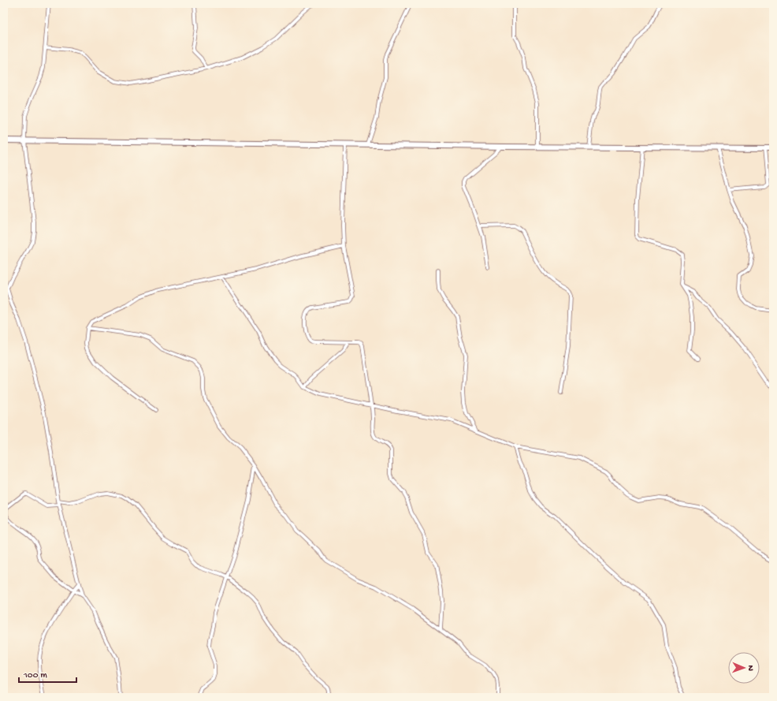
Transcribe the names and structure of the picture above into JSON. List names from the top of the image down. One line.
{"scale_bar":"100 m","north":"right"}
